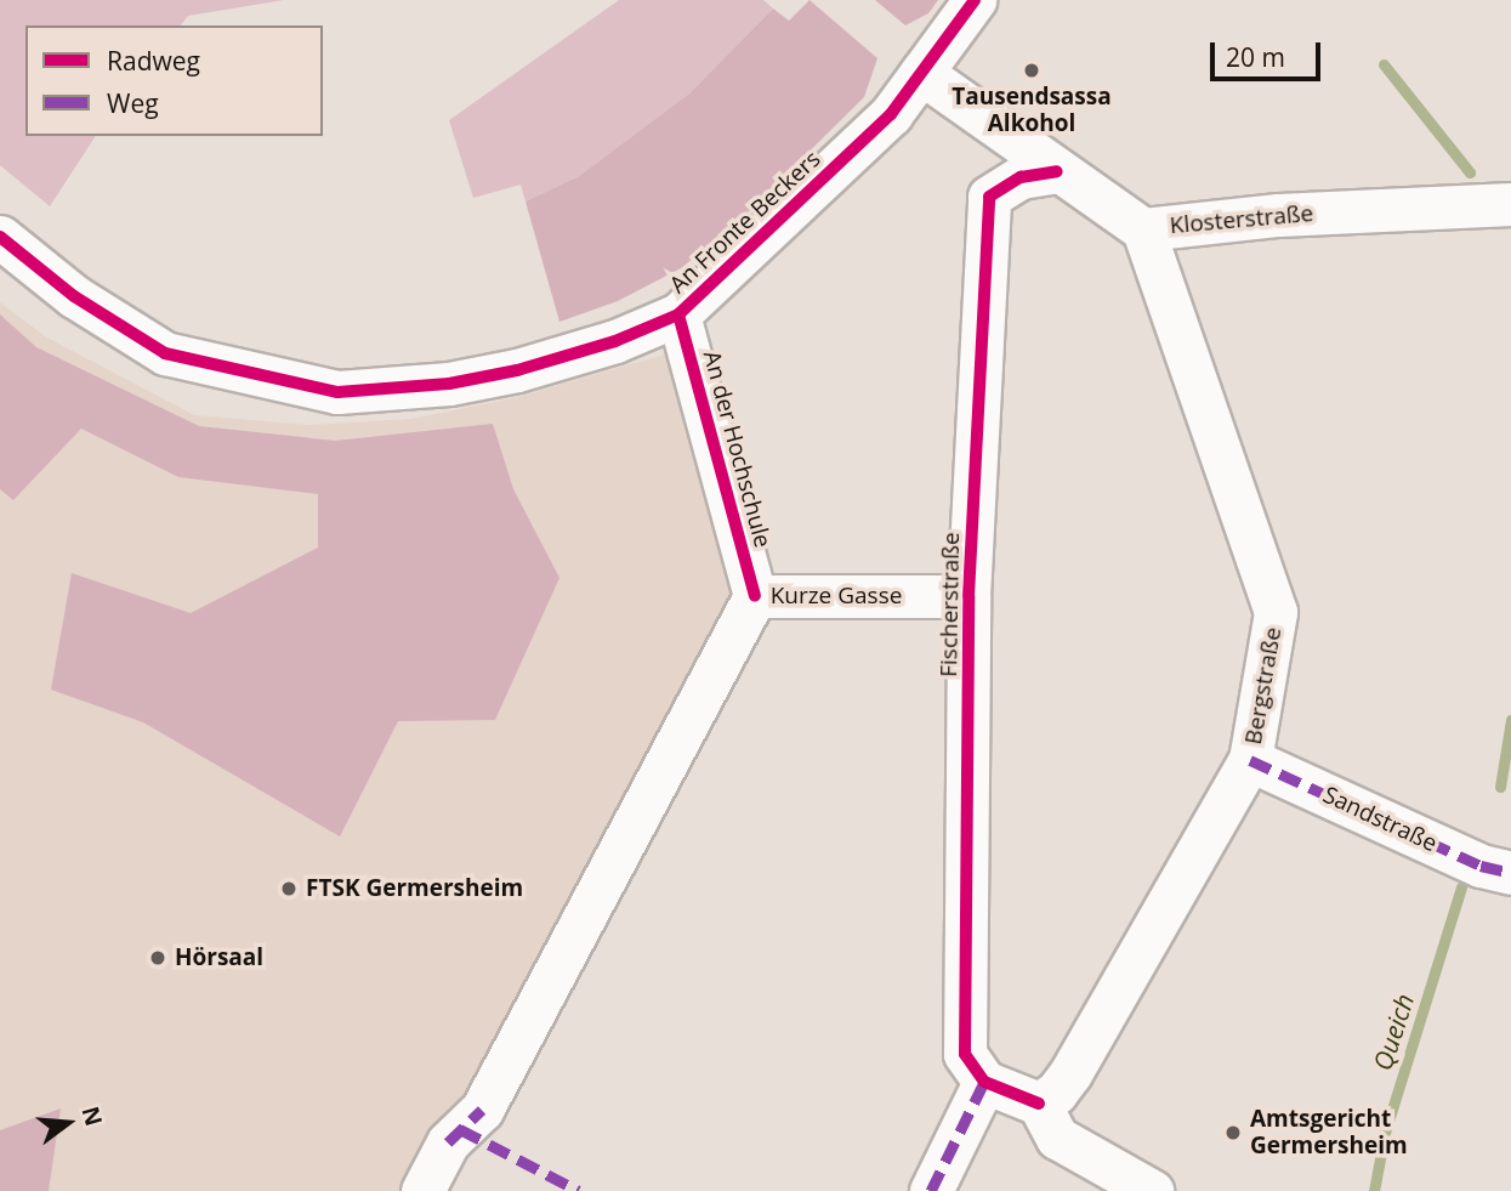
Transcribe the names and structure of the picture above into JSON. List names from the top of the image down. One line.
{"streets":{"street":["Klosterstraße","An Fronte Beckers","An der Hochschule","Kurze Gasse","Fischerstraße","Bergstraße","Sandstraße"]},"crossings":[["Klosterstraße","An Fronte Beckers"],["Klosterstraße","Fischerstraße"],["Klosterstraße","Bergstraße"],["An Fronte Beckers","An der Hochschule"],["An der Hochschule","Kurze Gasse"],["Kurze Gasse","Fischerstraße"],["Bergstraße","Sandstraße"]],"water":["Queich"],"places":["Tausendsassa Alkohol","FTSK Germersheim","Hörsaal","Amtsgericht Germersheim"],"legend":["Radweg","Weg"],"scale_bar":"20 m","north":"right"}
